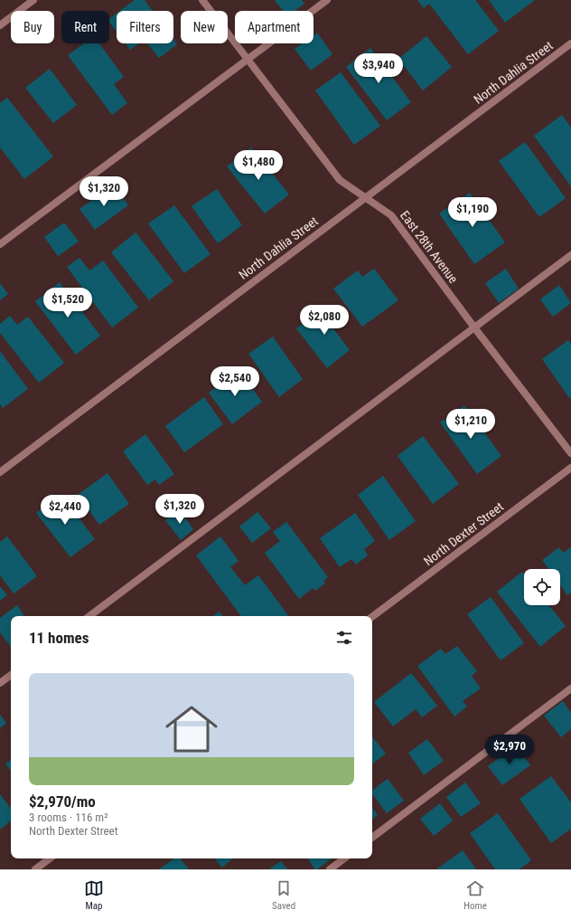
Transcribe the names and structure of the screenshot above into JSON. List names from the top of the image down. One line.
{"streets":{"street":["North Dahlia Street","East 28th Avenue","North Dexter Street"]},"crossings":[["North Dahlia Street","East 28th Avenue"]],"page":{"chip":["Buy","Rent","Filters","New","Apartment"],"price":["$3,940","$1,480","$1,320","$1,190","$1,520","$2,080","$2,540","$1,210","$1,320","$2,440","$2,970"],"heading":"11 homes","list":[{"name":"$2,970/mo","note":"3 rooms · 116 m² · North Dexter Street"}],"tabs":["Map","Saved","Home"]}}
